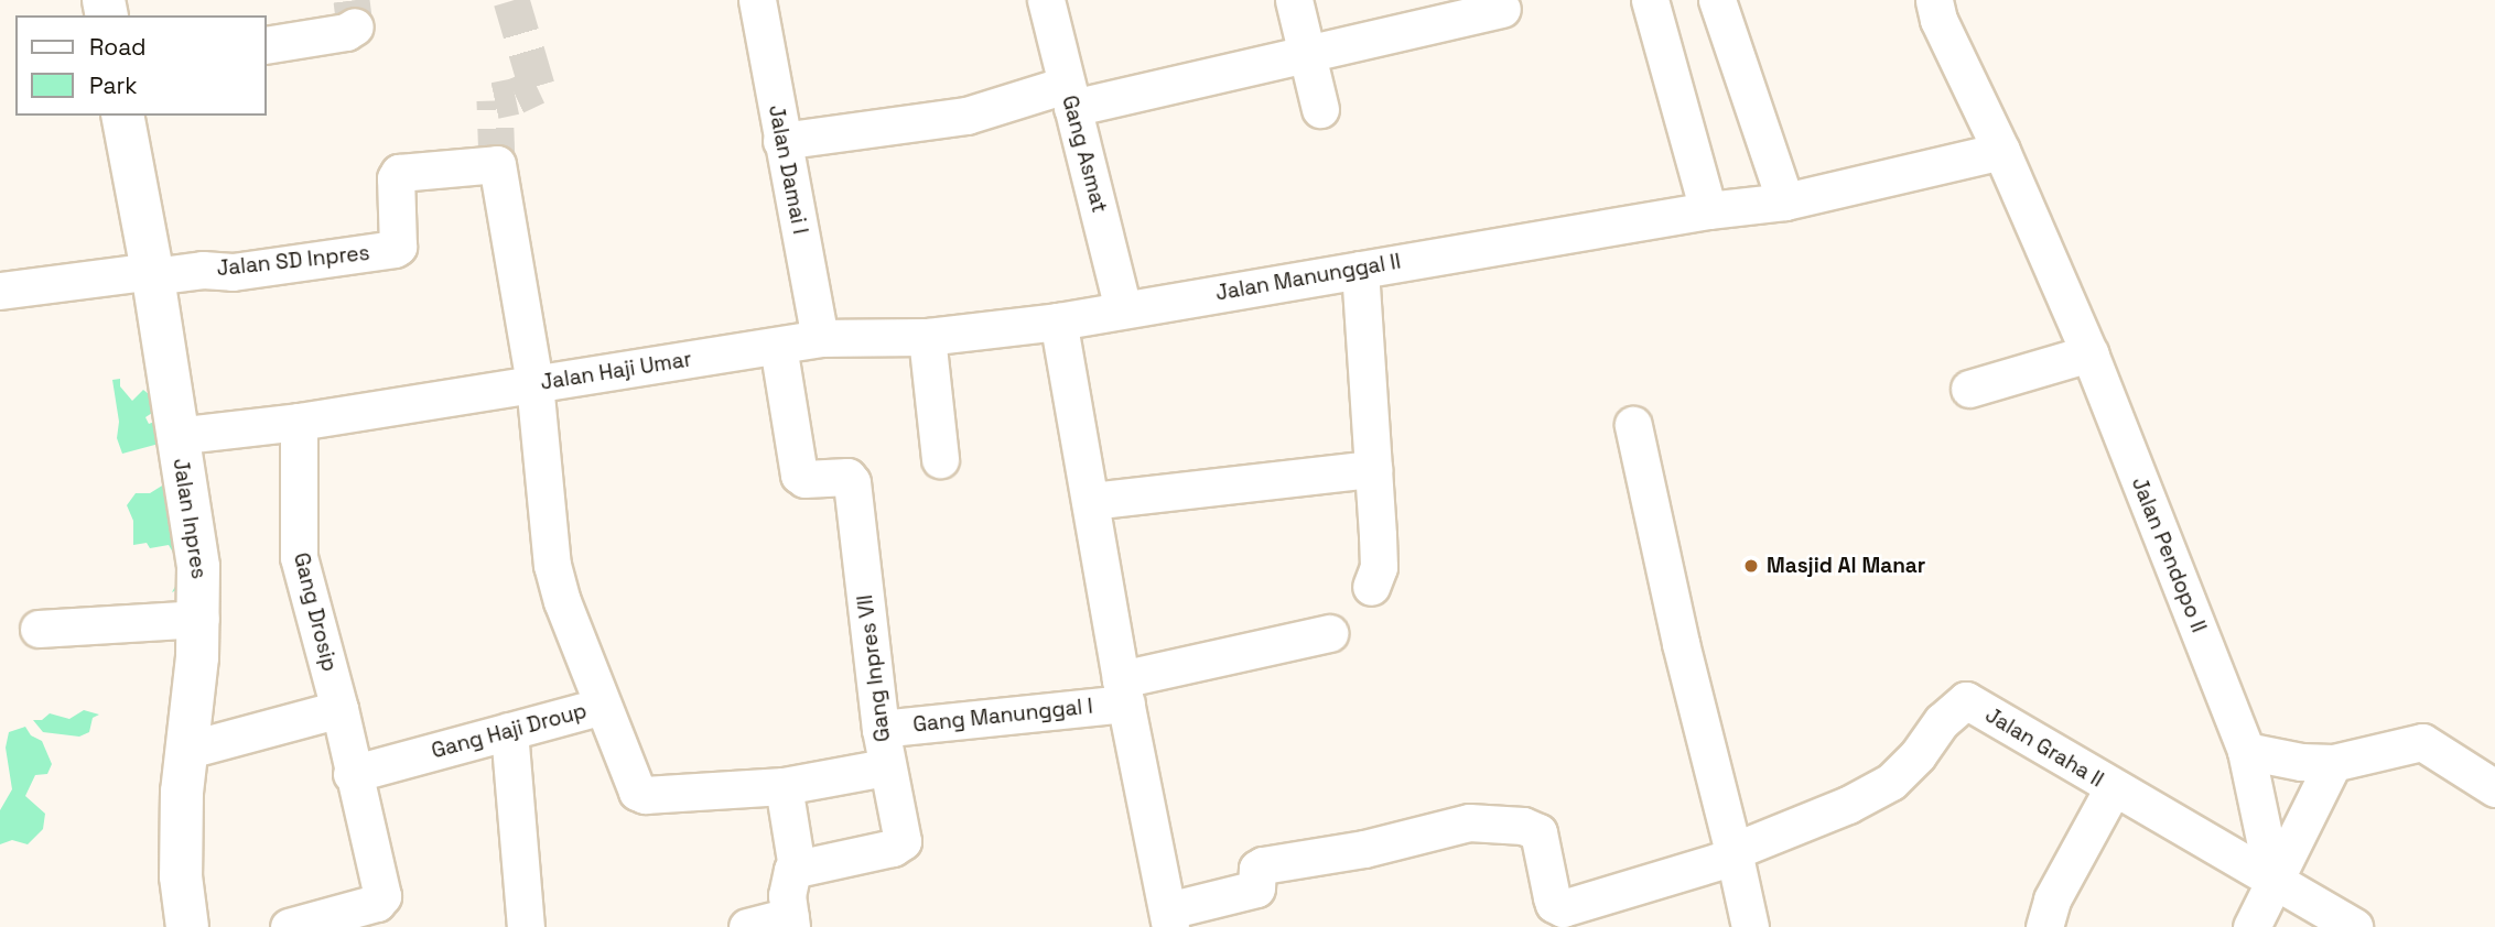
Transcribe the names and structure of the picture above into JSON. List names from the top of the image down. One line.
{"streets":{"street":["Gang Asmat","Jalan Damai I","Jalan SD Inpres","Jalan Manunggal II","Jalan Haji Umar","Jalan Inpres","Jalan Pendopo II","Gang Drosip","Gang Inpres VII","Gang Manunggal I","Gang Haji Droup","Jalan Graha II"]},"crossings":[["Gang Asmat","Jalan Manunggal II"],["Jalan Damai I","Jalan Haji Umar"],["Jalan SD Inpres","Jalan Haji Umar"],["Jalan SD Inpres","Jalan Inpres"],["Jalan Manunggal II","Jalan Haji Umar"],["Jalan Manunggal II","Jalan Pendopo II"],["Jalan Haji Umar","Jalan Inpres"],["Jalan Haji Umar","Gang Drosip"],["Jalan Haji Umar","Gang Inpres VII"],["Jalan Pendopo II","Jalan Graha II"],["Gang Drosip","Gang Haji Droup"],["Gang Inpres VII","Gang Manunggal I"],["Gang Inpres VII","Gang Haji Droup"]],"places":["Masjid Al Manar"],"legend":["Road","Park"]}
